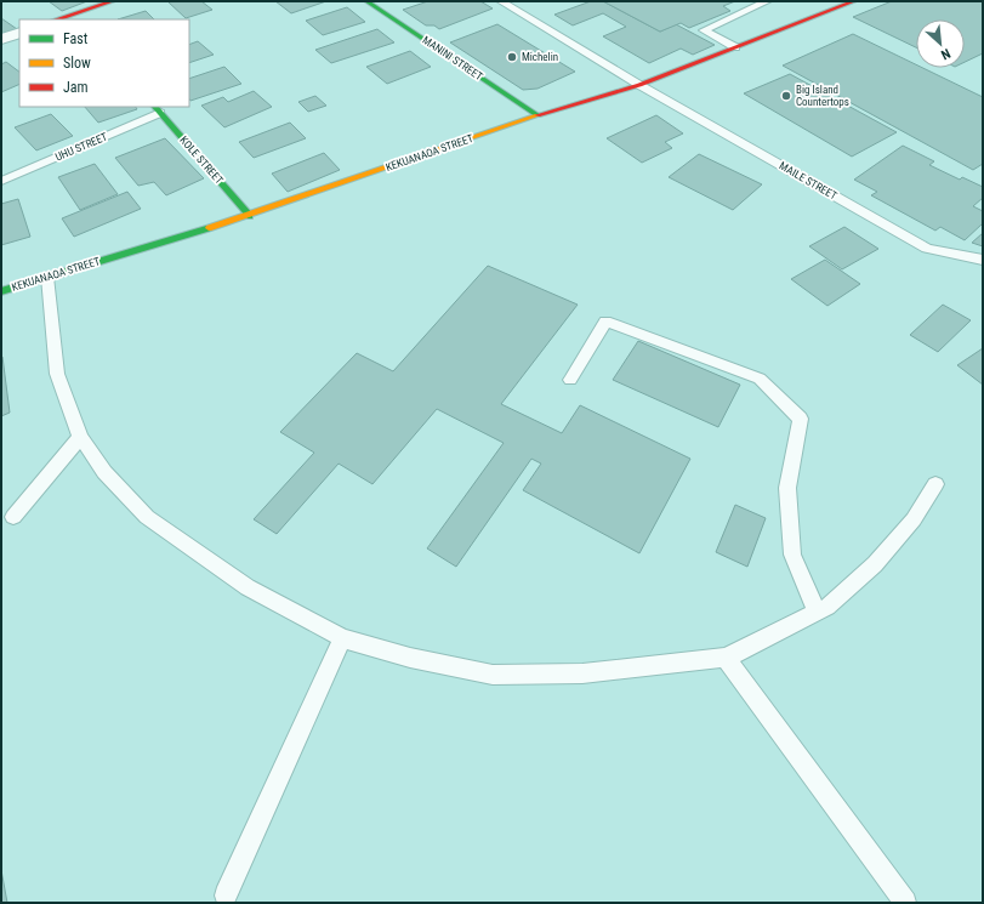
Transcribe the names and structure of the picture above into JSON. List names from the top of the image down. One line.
{"streets":{"street":["MANINI STREET","KEKUANAOA STREET","KOLE STREET"],"lane":["UHU STREET","MAILE STREET"]},"crossings":[["MANINI STREET","KEKUANAOA STREET"],["UHU STREET","KOLE STREET"],["KEKUANAOA STREET","KOLE STREET"],["KEKUANAOA STREET","MAILE STREET"]],"places":["Michelin","Big Island Countertops"],"legend":["Fast","Slow","Jam"],"north":"bottom right"}
